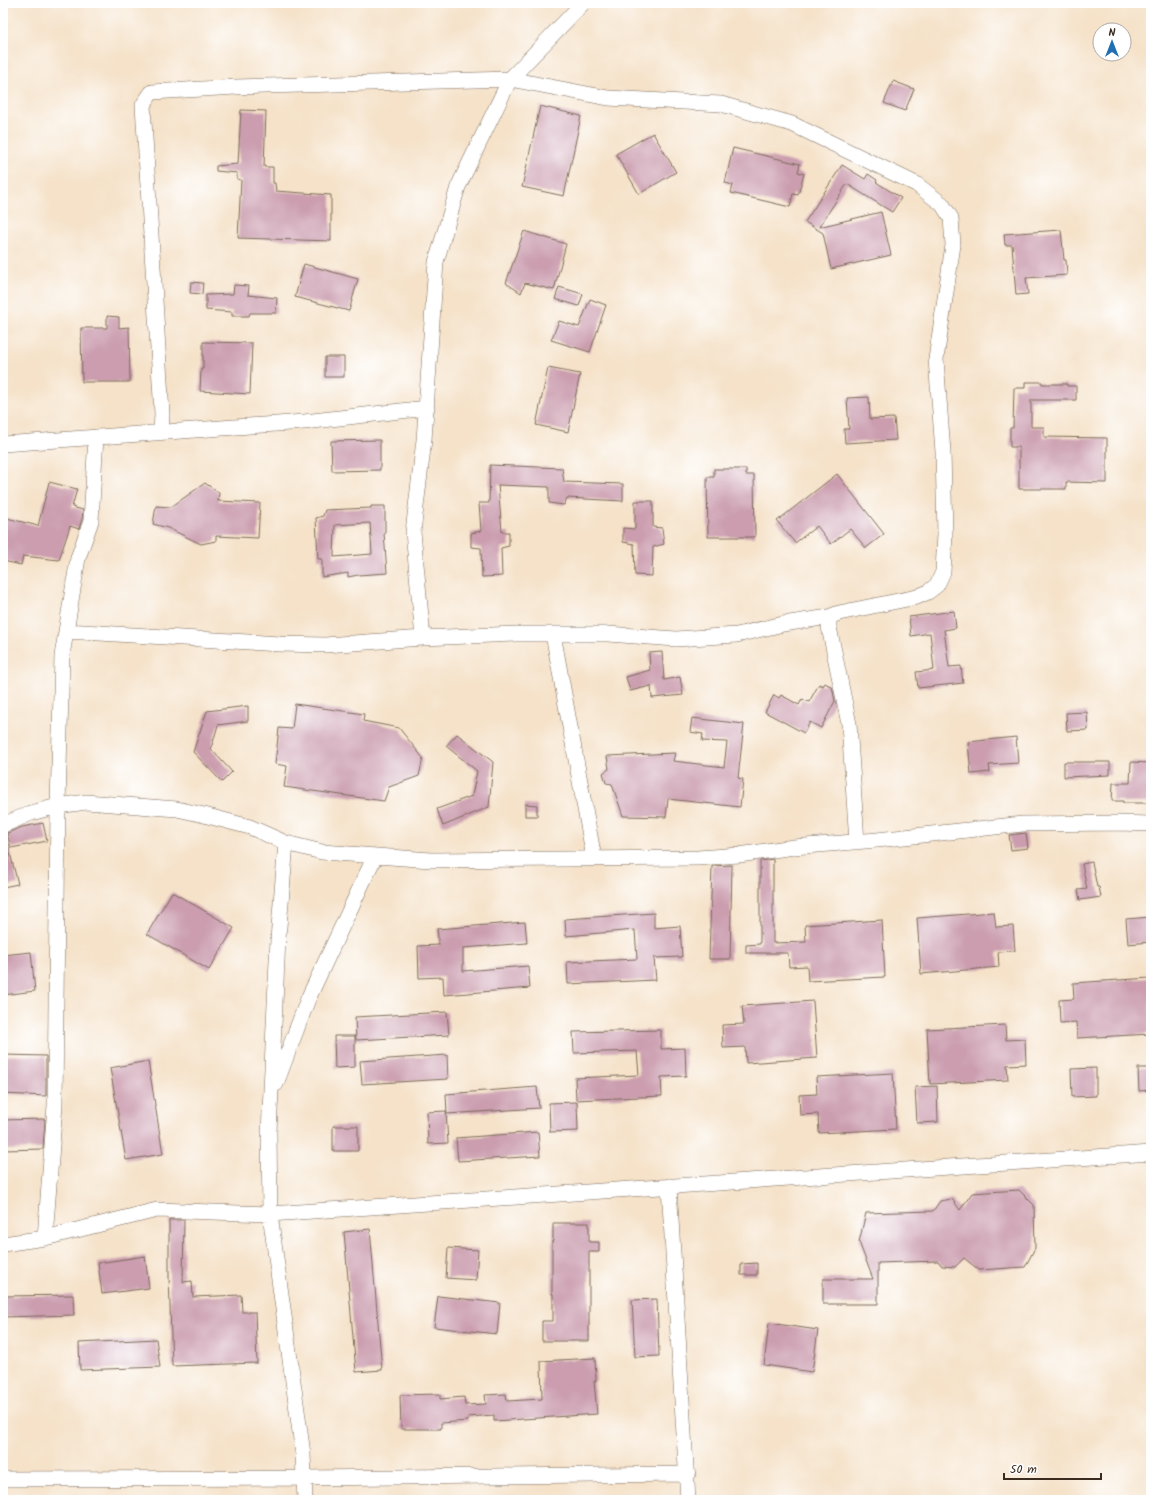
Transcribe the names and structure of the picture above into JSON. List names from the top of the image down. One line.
{"scale_bar":"50 m","north":"top"}
